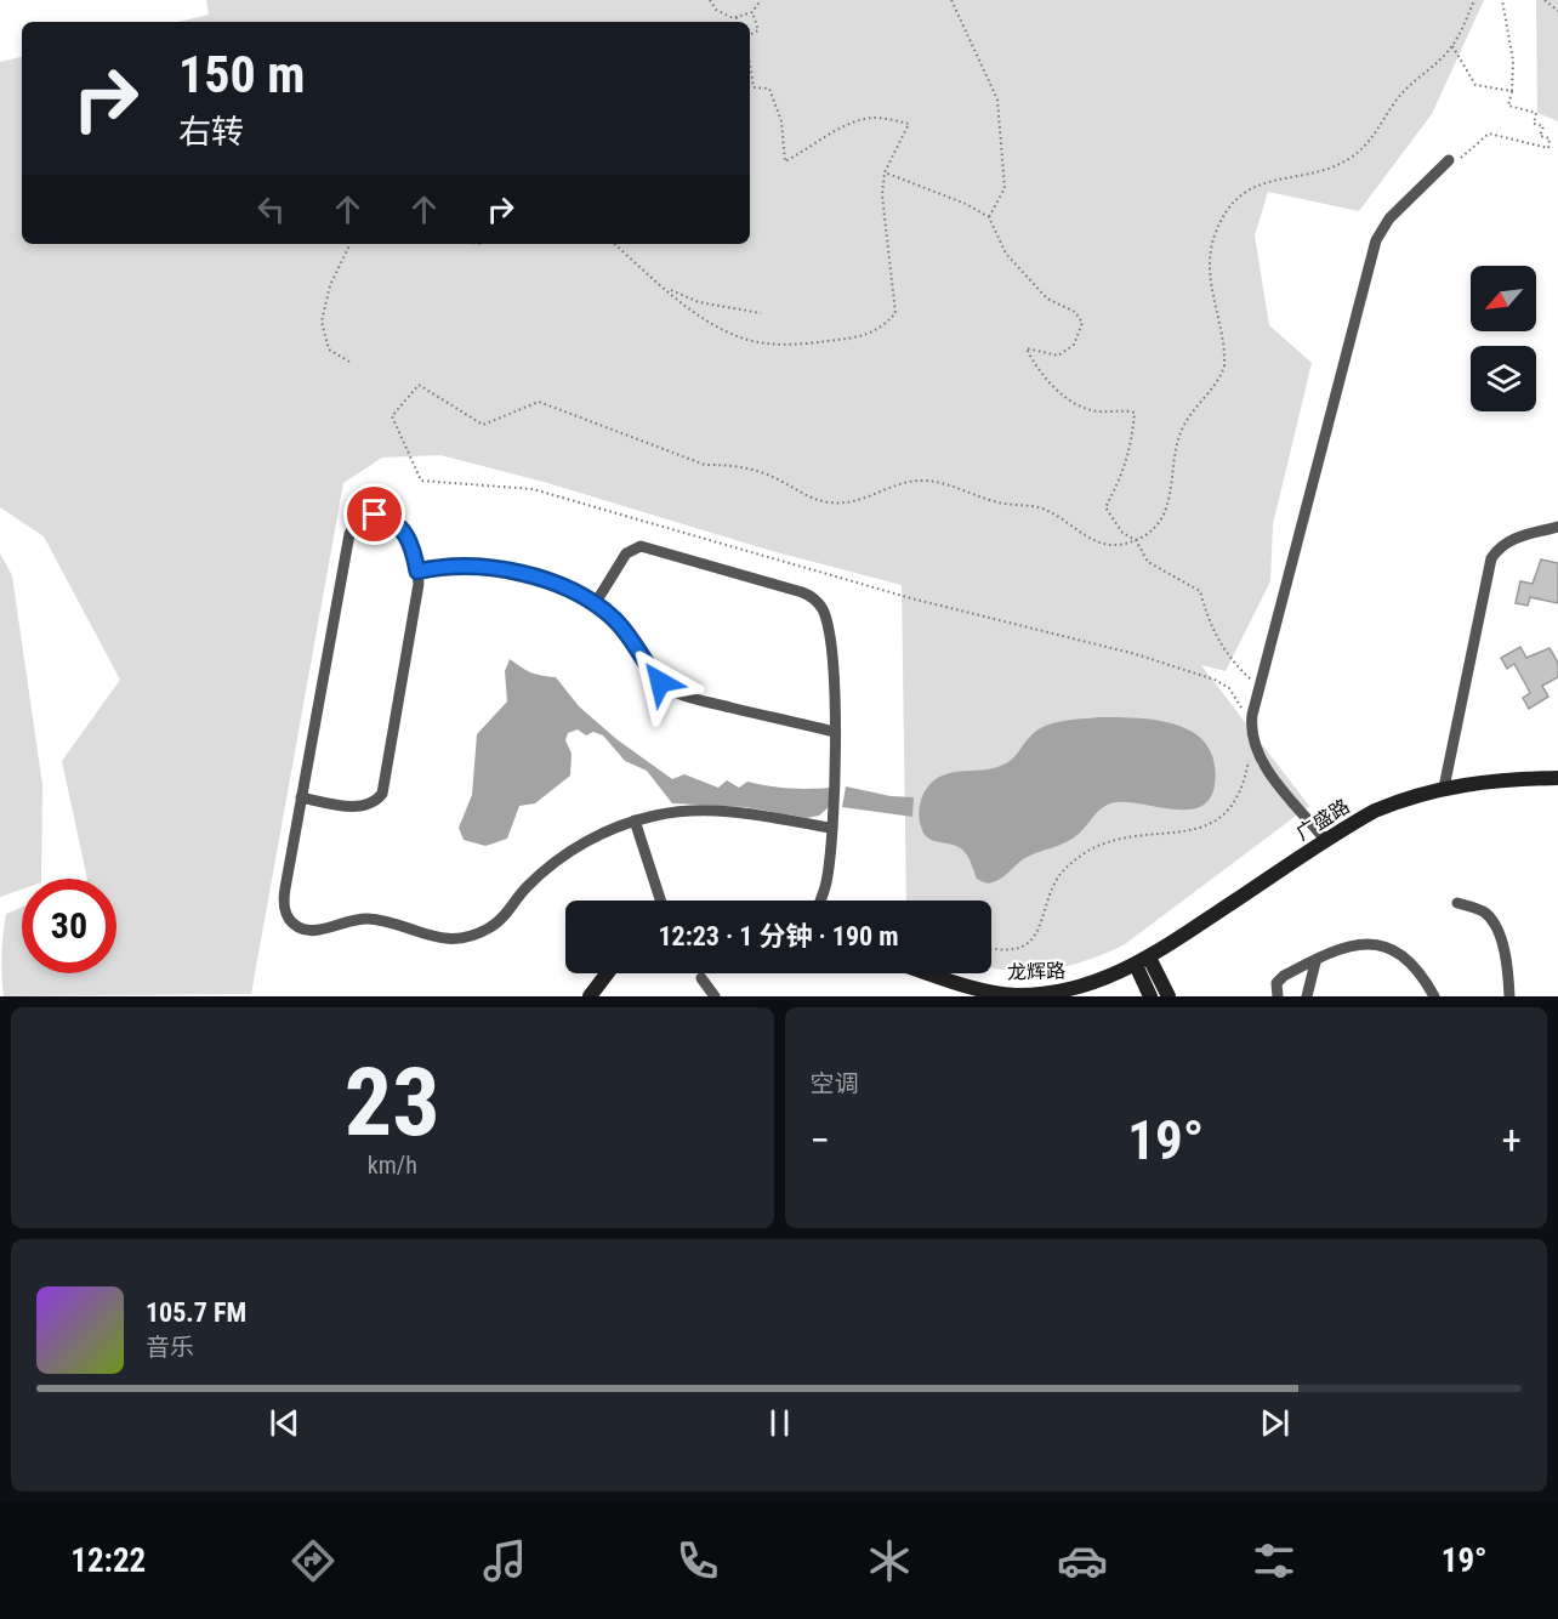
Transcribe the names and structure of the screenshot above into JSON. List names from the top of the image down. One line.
{"streets":{"main road":["广盛路","龙辉路"]},"crossings":[["广盛路","龙辉路"]],"north":"bottom left","page":{"turn":["150 m","右转"],"limit":"30","trip":"12:23 · 1 分钟 · 190 m","tile":[["23","km/h"],"空调"],"heat":["−","19°","+"],"song":["105.7 FM","音乐"],"tabs":["12:22","19°"]}}
